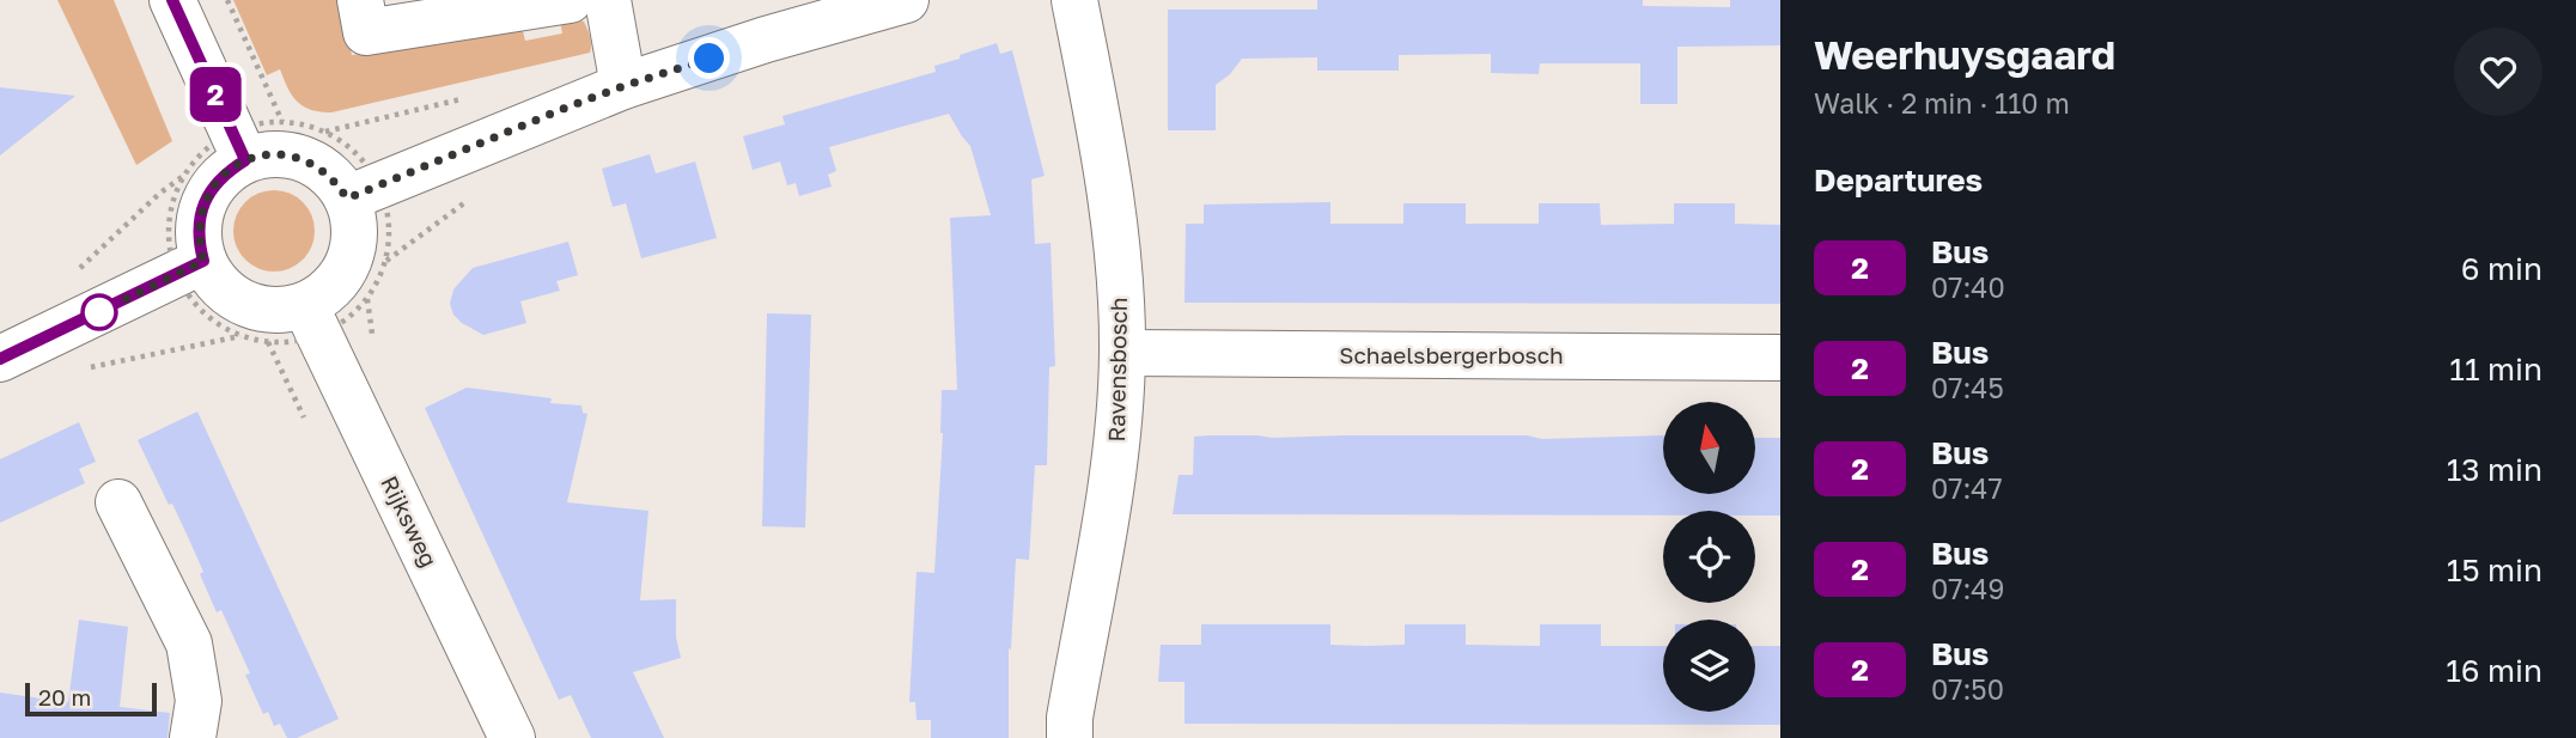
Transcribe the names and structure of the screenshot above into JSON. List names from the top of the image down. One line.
{"streets":{"street":["Schaelsbergerbosch","Ravensbosch","Rijksweg"]},"crossings":[["Schaelsbergerbosch","Ravensbosch"]],"lines":["bus line 2"],"scale_bar":"20 m","north":"top","page":{"on_map":"2","heading":[["Weerhuysgaard","Walk · 2 min · 110 m"],"Departures"],"list":[{"mark":"2","name":"Bus","note":"07:40","value":"6 min"},{"mark":"2","name":"Bus","note":"07:45","value":"11 min"},{"mark":"2","name":"Bus","note":"07:47","value":"13 min"},{"mark":"2","name":"Bus","note":"07:49","value":"15 min"},{"mark":"2","name":"Bus","note":"07:50","value":"16 min"}],"scale":"20 m"}}
